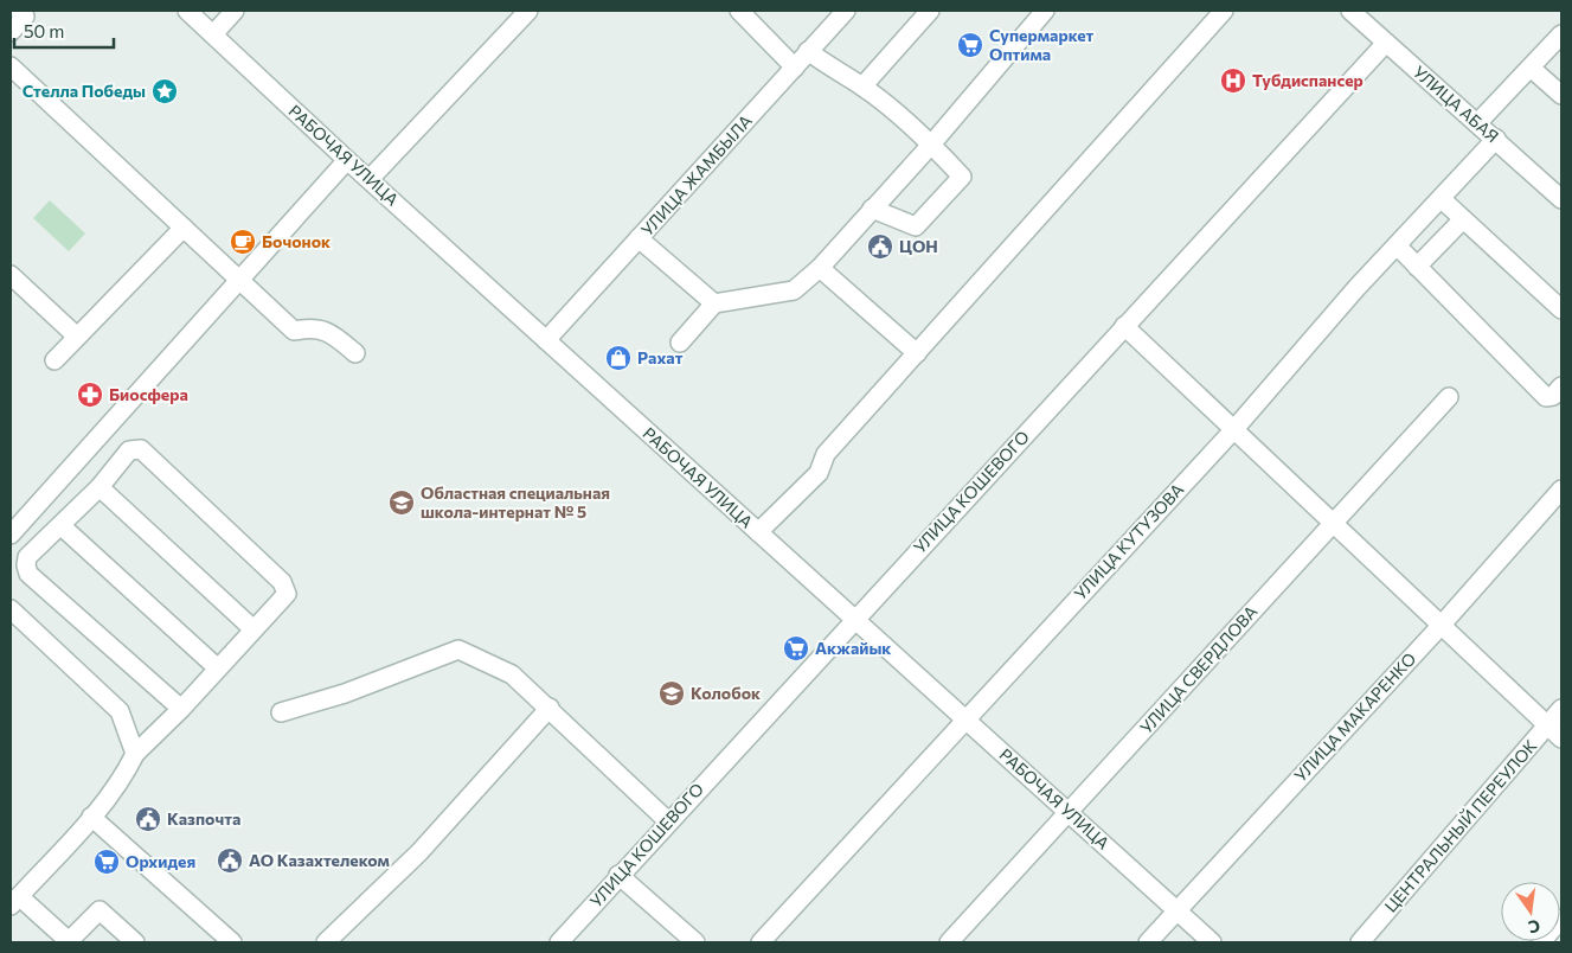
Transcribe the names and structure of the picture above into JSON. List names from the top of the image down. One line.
{"streets":{"street":["УЛИЦА АБАЯ","РАБОЧАЯ УЛИЦА","УЛИЦА ЖАМБЫЛА","УЛИЦА КОШЕВОГО","УЛИЦА КУТУЗОВА","УЛИЦА СВЕРДЛОВА","УЛИЦА МАКАРЕНКО","ЦЕНТРАЛЬНЫЙ ПЕРЕУЛОК"]},"crossings":[["УЛИЦА АБАЯ","УЛИЦА КОШЕВОГО"],["УЛИЦА АБАЯ","УЛИЦА КУТУЗОВА"],["РАБОЧАЯ УЛИЦА","УЛИЦА ЖАМБЫЛА"],["РАБОЧАЯ УЛИЦА","УЛИЦА КОШЕВОГО"],["РАБОЧАЯ УЛИЦА","УЛИЦА КУТУЗОВА"],["РАБОЧАЯ УЛИЦА","УЛИЦА СВЕРДЛОВА"],["РАБОЧАЯ УЛИЦА","УЛИЦА МАКАРЕНКО"]],"places":{"supermarket":["Супермаркет Оптима","Акжайык","Орхидея"],"hospital":["Тубдиспансер"],"place":["Стелла Победы"],"cafe":["Бочонок"],"public building":["ЦОН","Казпочта","АО Казахтелеком"],"shop":["Рахат"],"pharmacy":["Биосфера"],"school or university":["Областная специальная школа-интернат № 5","Колобок"]},"scale_bar":"50 m","north":"bottom"}
